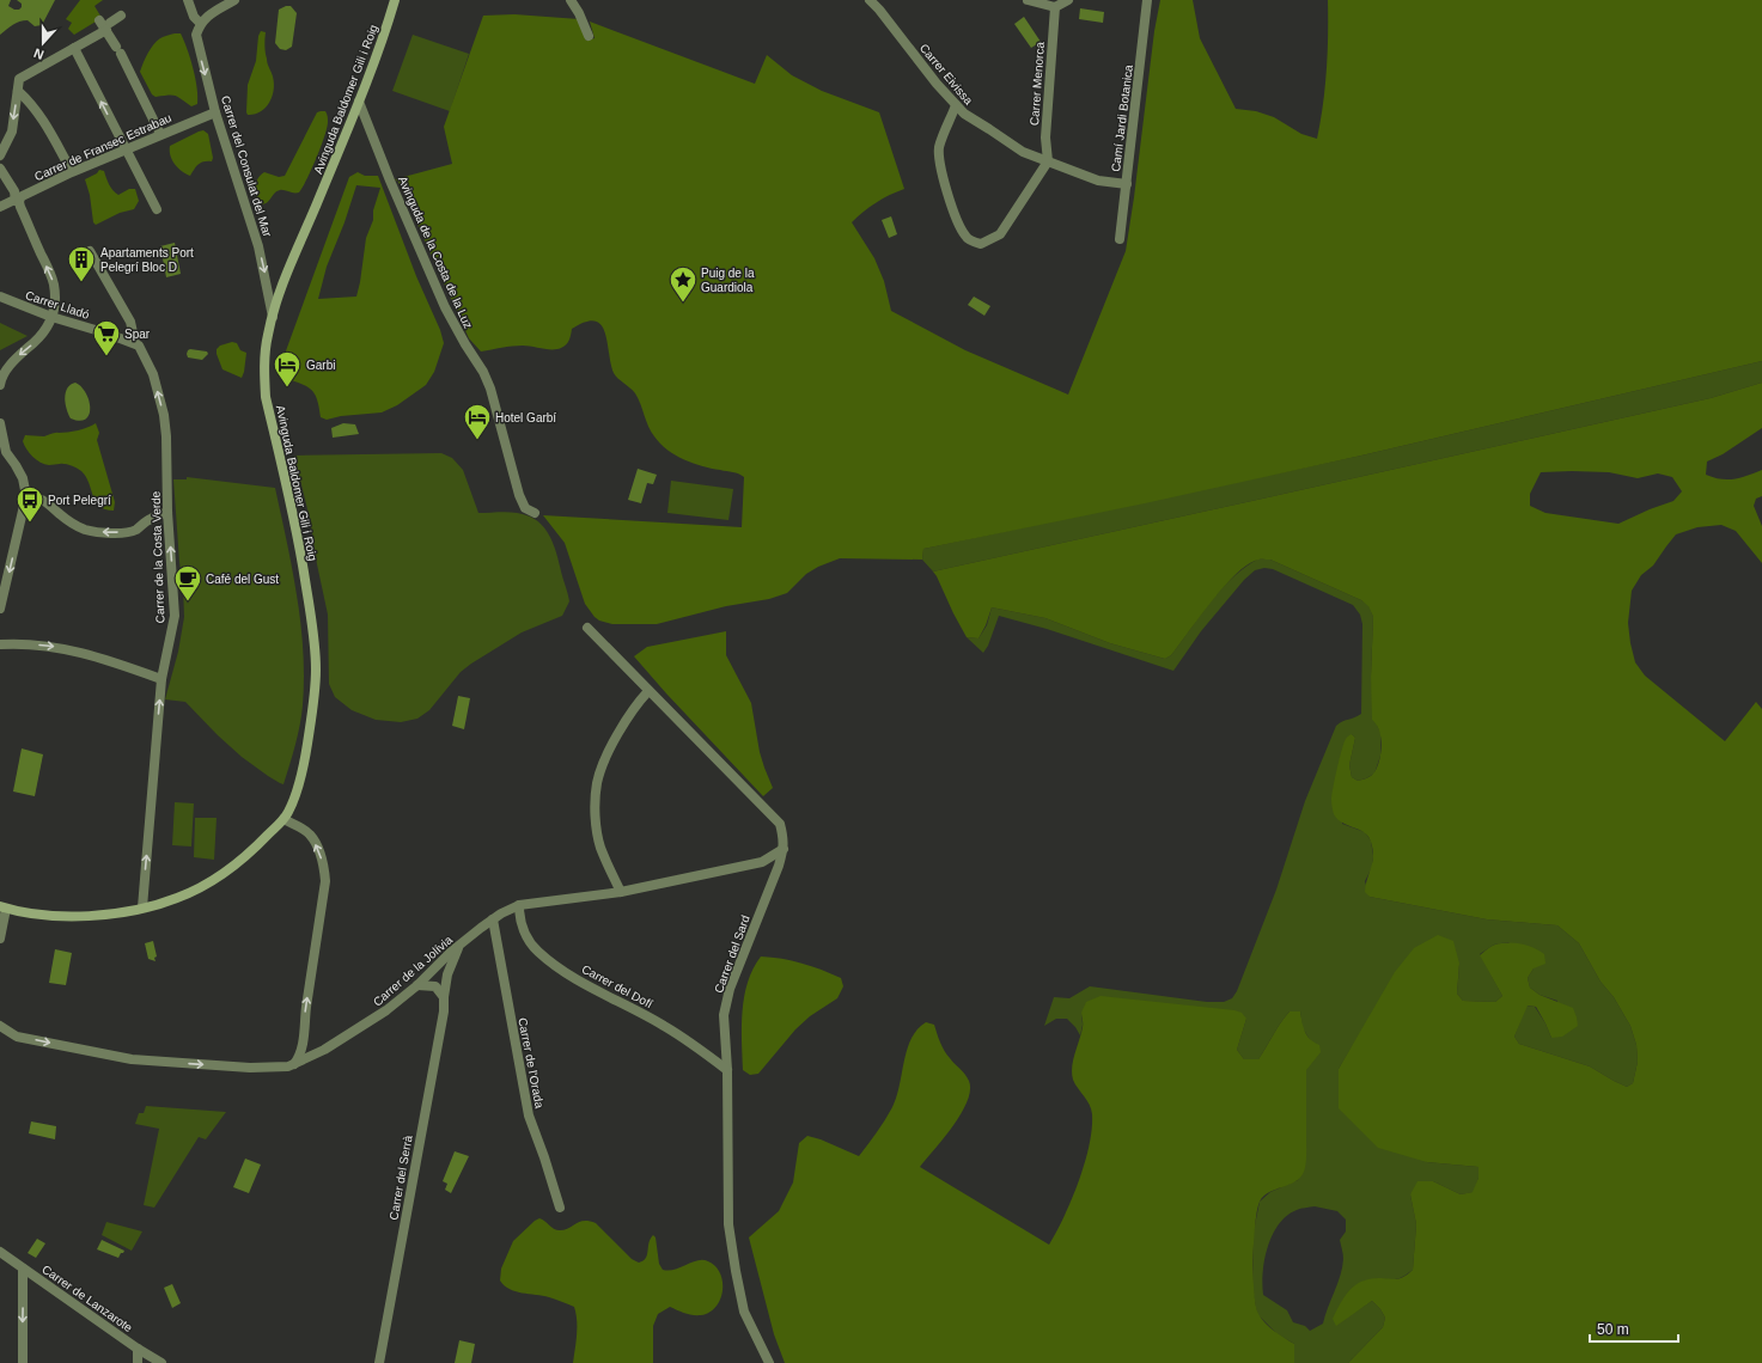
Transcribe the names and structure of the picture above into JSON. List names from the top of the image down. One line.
{"streets":{"street":["Carrer Eivissa","Carrer Menorca","Avinguda Baldomer Gili i Roig","Camí Jardi Botanica","Carrer de Fransec Estrabau","Carrer del Consulat del Mar","Avinguda de la Costa de la Luz","Carrer Lladó","Carrer de la Costa Verde","Carrer del Sard","Carrer de la Jolívia","Carrer del Dofí","Carrer de l'Orada","Carrer del Serrà","Carrer de Lanzarote"]},"crossings":[["Carrer Eivissa","Carrer Menorca"],["Carrer Eivissa","Camí Jardi Botanica"],["Avinguda Baldomer Gili i Roig","Carrer del Consulat del Mar"],["Avinguda Baldomer Gili i Roig","Avinguda de la Costa de la Luz"],["Avinguda Baldomer Gili i Roig","Carrer de la Costa Verde"],["Carrer de Fransec Estrabau","Carrer del Consulat del Mar"],["Carrer Lladó","Carrer de la Costa Verde"],["Carrer del Sard","Carrer de la Jolívia"],["Carrer del Sard","Carrer del Dofí"],["Carrer de la Jolívia","Carrer del Dofí"],["Carrer de la Jolívia","Carrer de l'Orada"],["Carrer de la Jolívia","Carrer del Serrà"]],"one_way":["Carrer de la Costa Verde"],"places":{"building":["Apartaments Port Pelegrí Bloc D"],"place":["Puig de la Guardiola"],"supermarket":["Spar"],"hotel":["Garbi","Hotel Garbí"],"bus stop":["Port Pelegrí"],"cafe":["Café del Gust"]},"scale_bar":"50 m","north":"bottom"}
